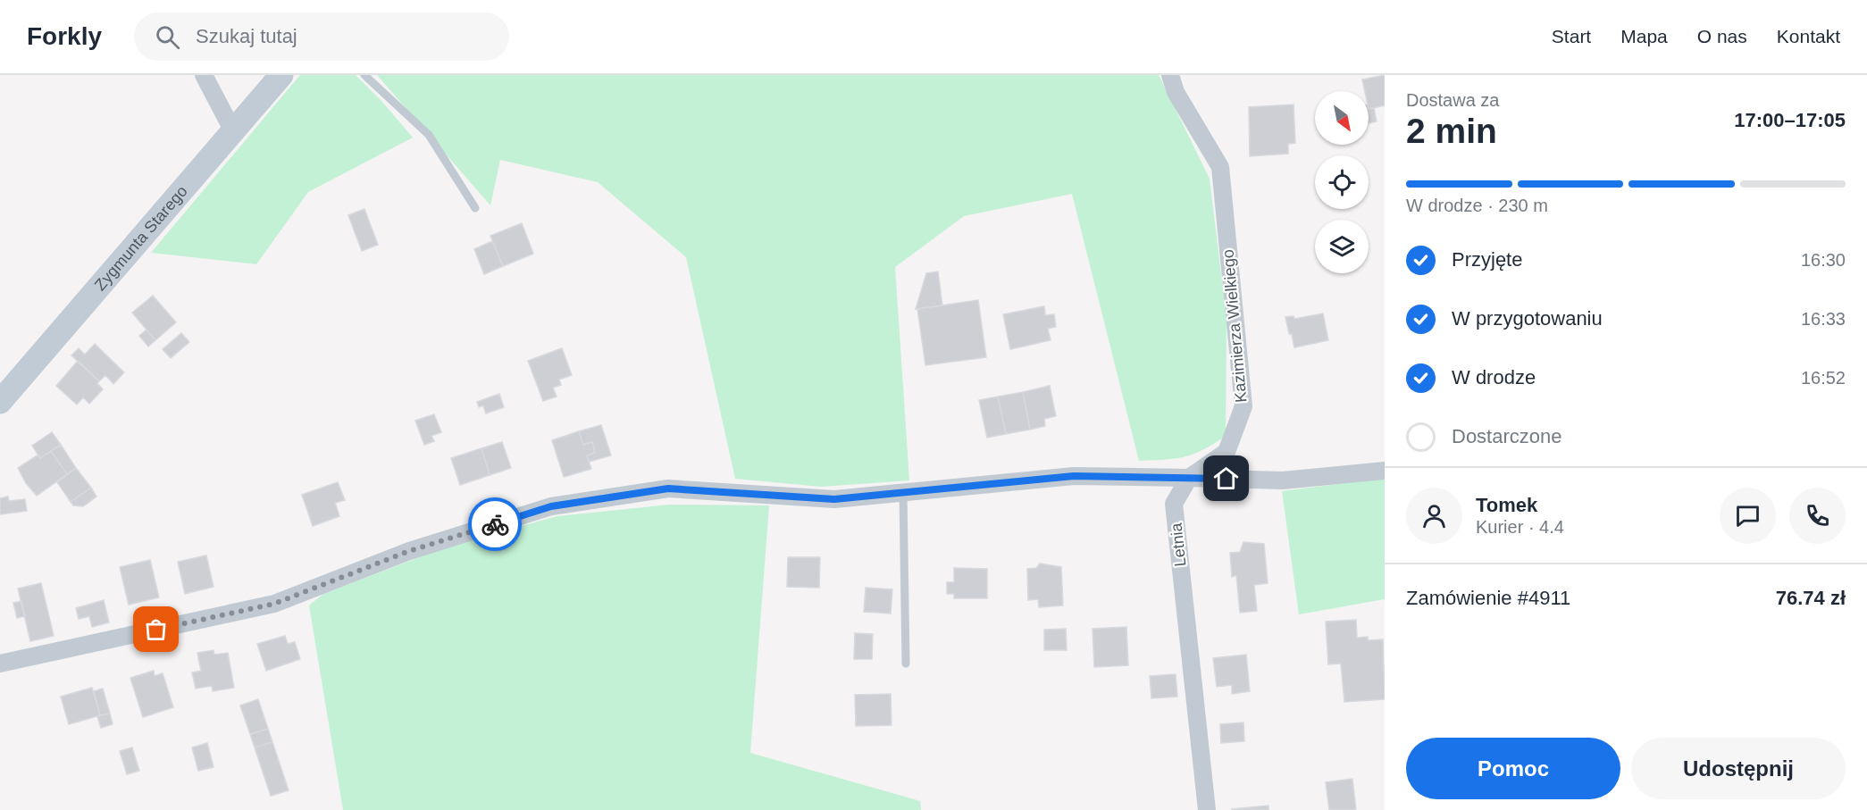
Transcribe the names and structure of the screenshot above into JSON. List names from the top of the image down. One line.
{"streets":{"street":["Zygmunta Starego","Kazimierza Wielkiego","Letnia"]},"crossings":[["Kazimierza Wielkiego","Letnia"]],"north":"bottom right","page":{"header":"Forkly","search":"Szukaj tutaj","nav":["Start","Mapa","O nas","Kontakt"],"heading":["2 min","Dostawa za","17:00–17:05"],"panel":["Tomek","Kurier · 4.4","Zamówienie #4911","76.74 zł"],"bar":"W drodze · 230 m","list":[["Przyjęte","16:30"],["W przygotowaniu","16:33"],["W drodze","16:52"],"Dostarczone"],"buttons":["Pomoc","Udostępnij"]}}
